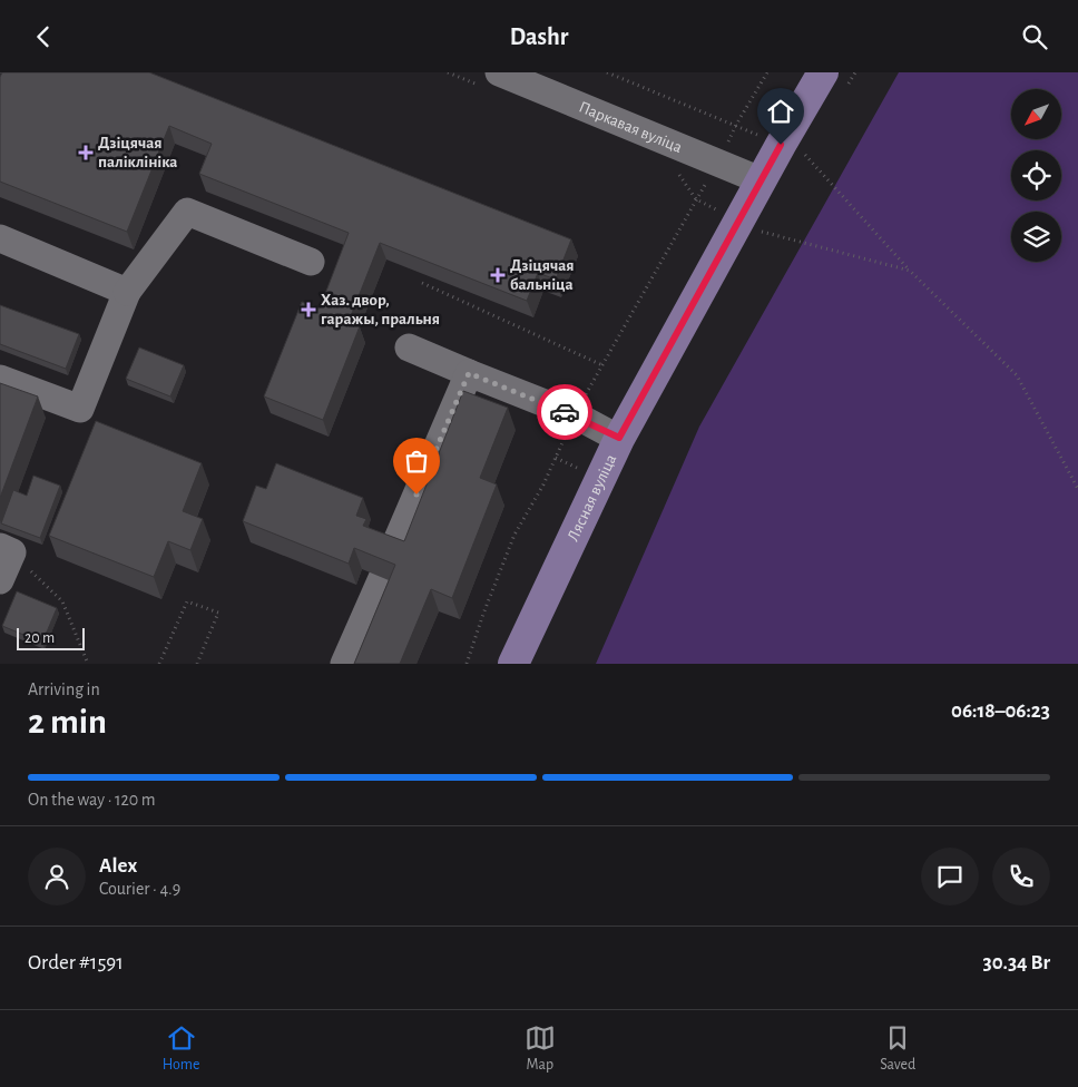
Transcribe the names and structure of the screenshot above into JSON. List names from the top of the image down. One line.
{"streets":{"main road":["Лясная вуліца"],"street":["Паркавая вуліца"]},"crossings":[["Паркавая вуліца","Лясная вуліца"]],"places":{"health":["Дзіцячая паліклініка","Дзіцячая бальніца","Хаз. двор, гаражы, пральня"]},"scale_bar":"20 m","north":"bottom left","page":{"header":"Dashr","scale":"20 m","heading":["2 min","Arriving in","06:18–06:23"],"panel":["Alex","Courier · 4.9","Order #1591","30.34 Br"],"bar":"On the way · 120 m","tabs":["Home","Map","Saved"]}}
